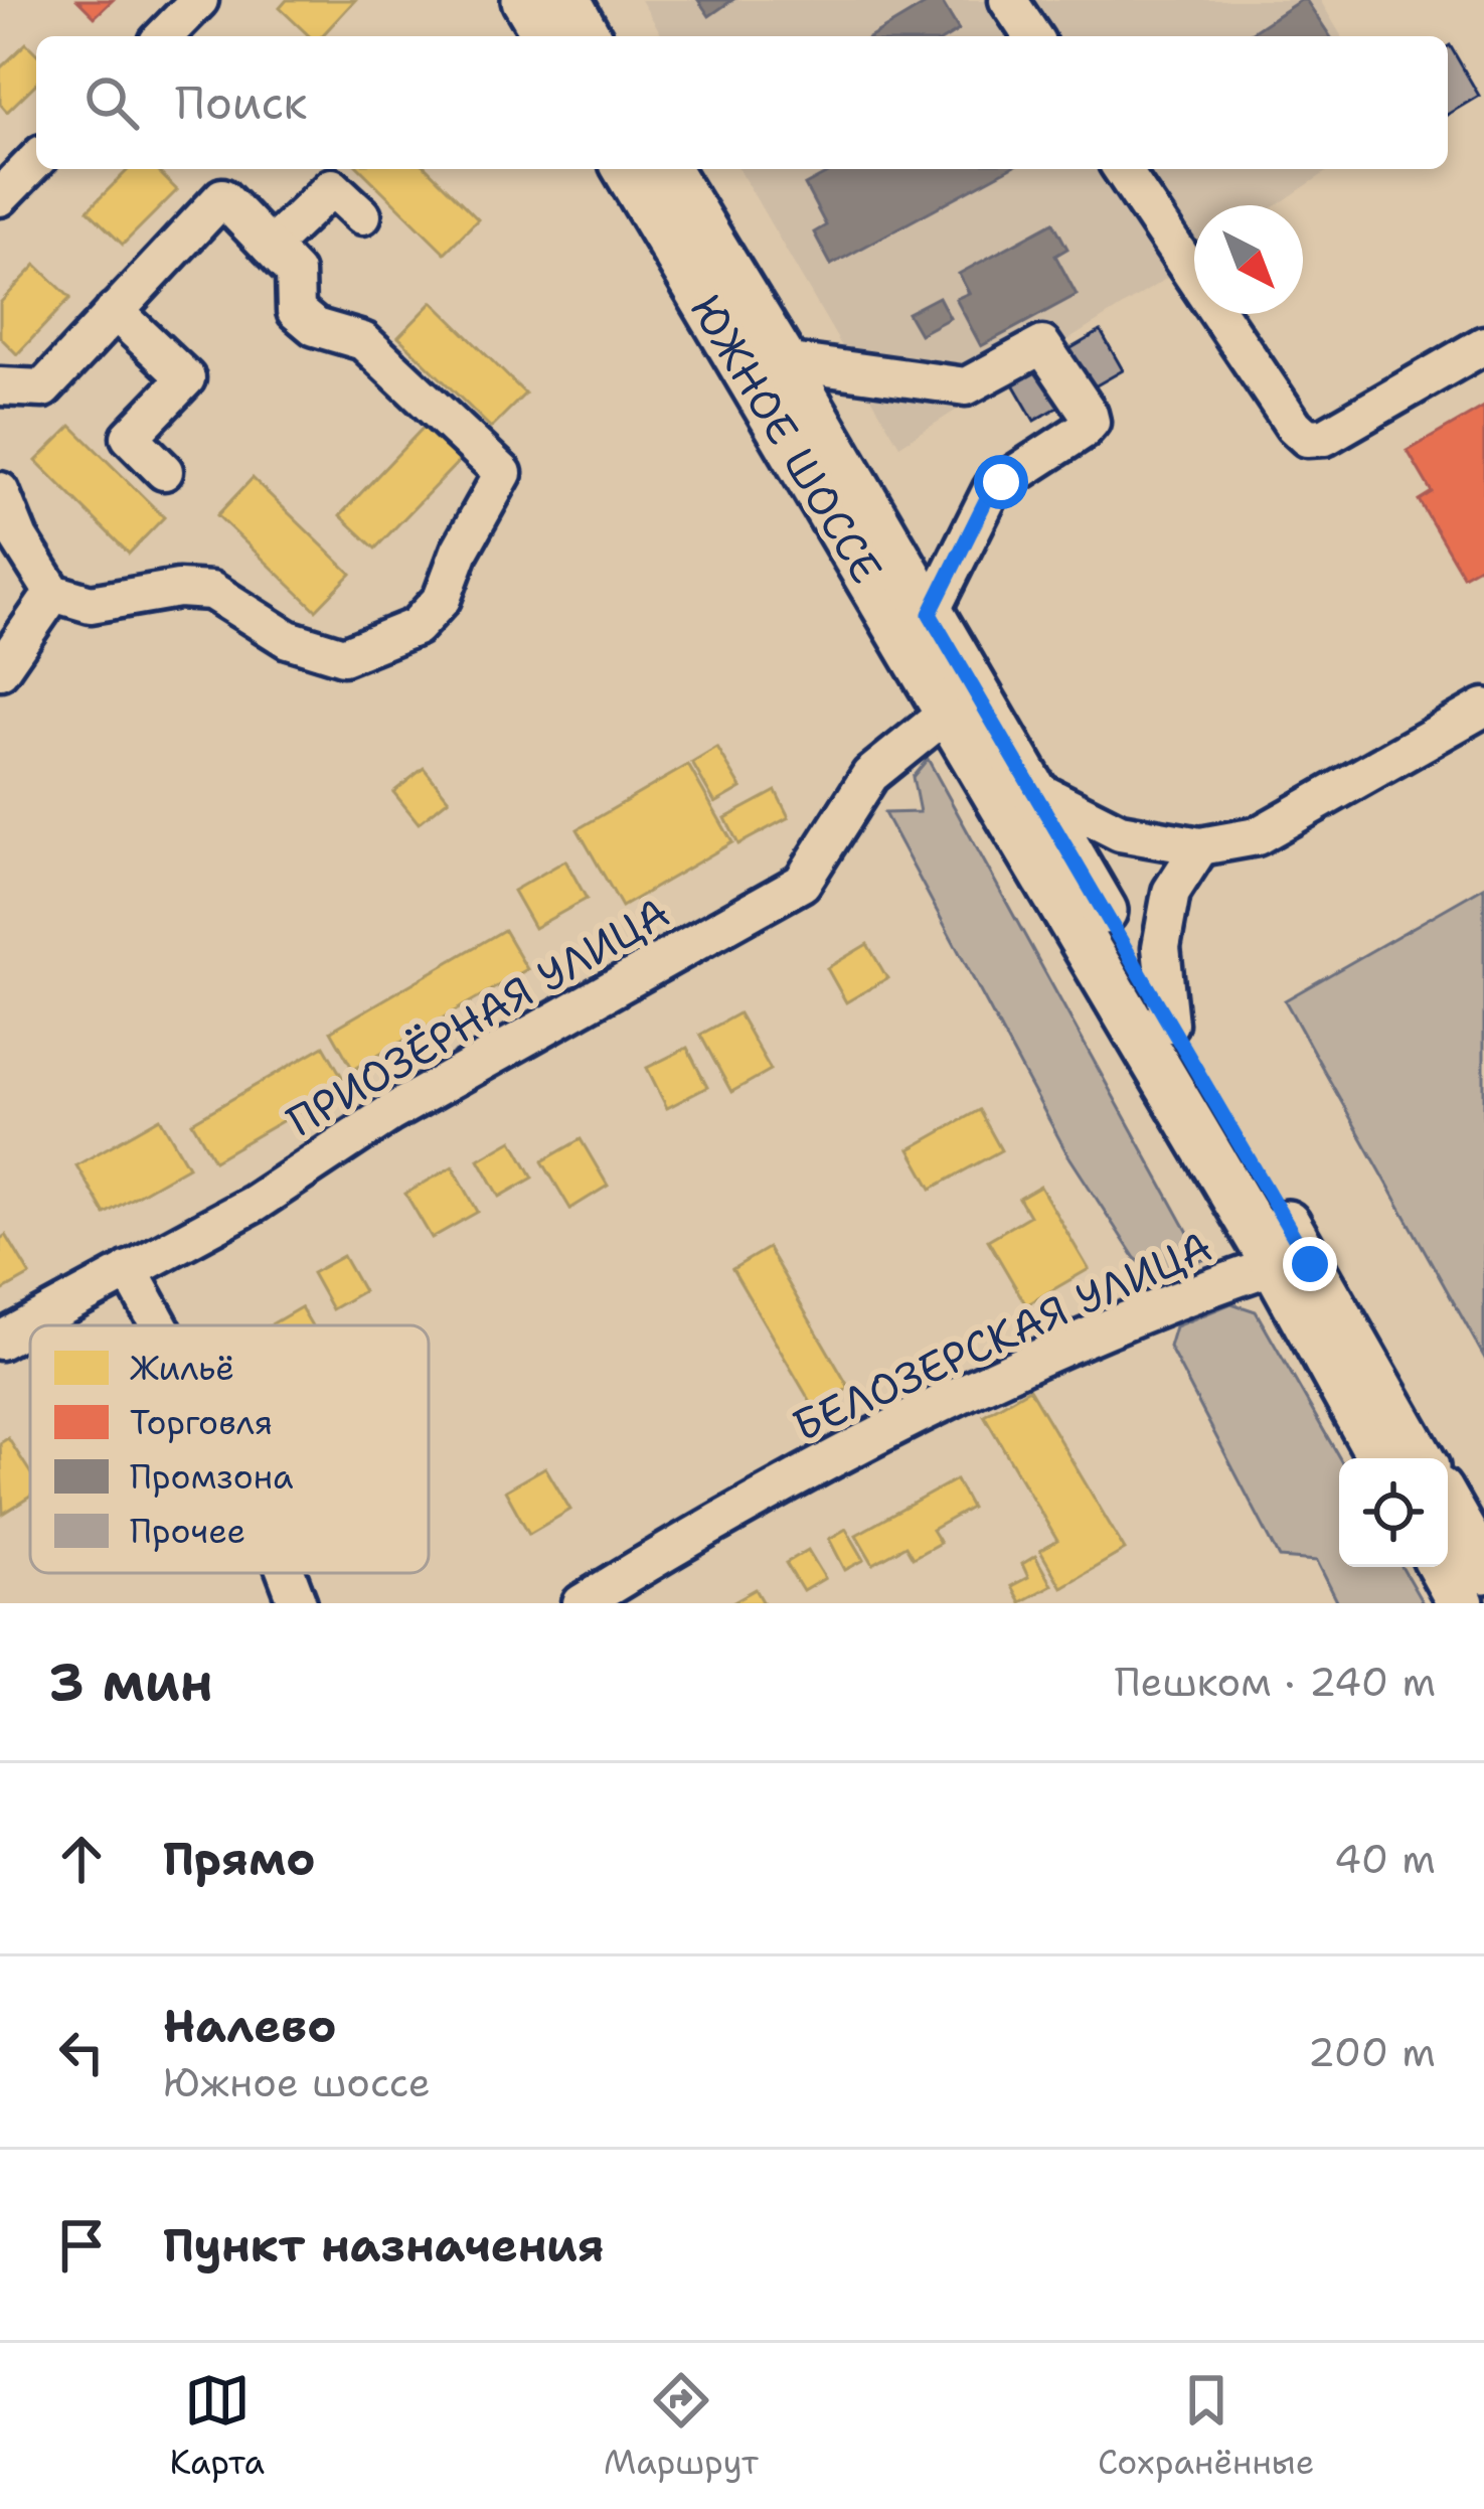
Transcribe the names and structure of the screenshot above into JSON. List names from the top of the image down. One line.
{"streets":{"main road":["ЮЖНОЕ ШОССЕ"],"street":["ПРИОЗЁРНАЯ УЛИЦА","БЕЛОЗЕРСКАЯ УЛИЦА"]},"crossings":[["ЮЖНОЕ ШОССЕ","ПРИОЗЁРНАЯ УЛИЦА"],["ЮЖНОЕ ШОССЕ","БЕЛОЗЕРСКАЯ УЛИЦА"]],"legend":["Жильё","Торговля","Промзона","Прочее"],"north":"bottom right","page":{"search":"Поиск","heading":["3 мин","Пешком · 240 m"],"list":[["Прямо","40 m"],["Налево","Южное шоссе","200 m"],"Пункт назначения"],"nav":["Карта","Маршрут","Сохранённые"]}}
